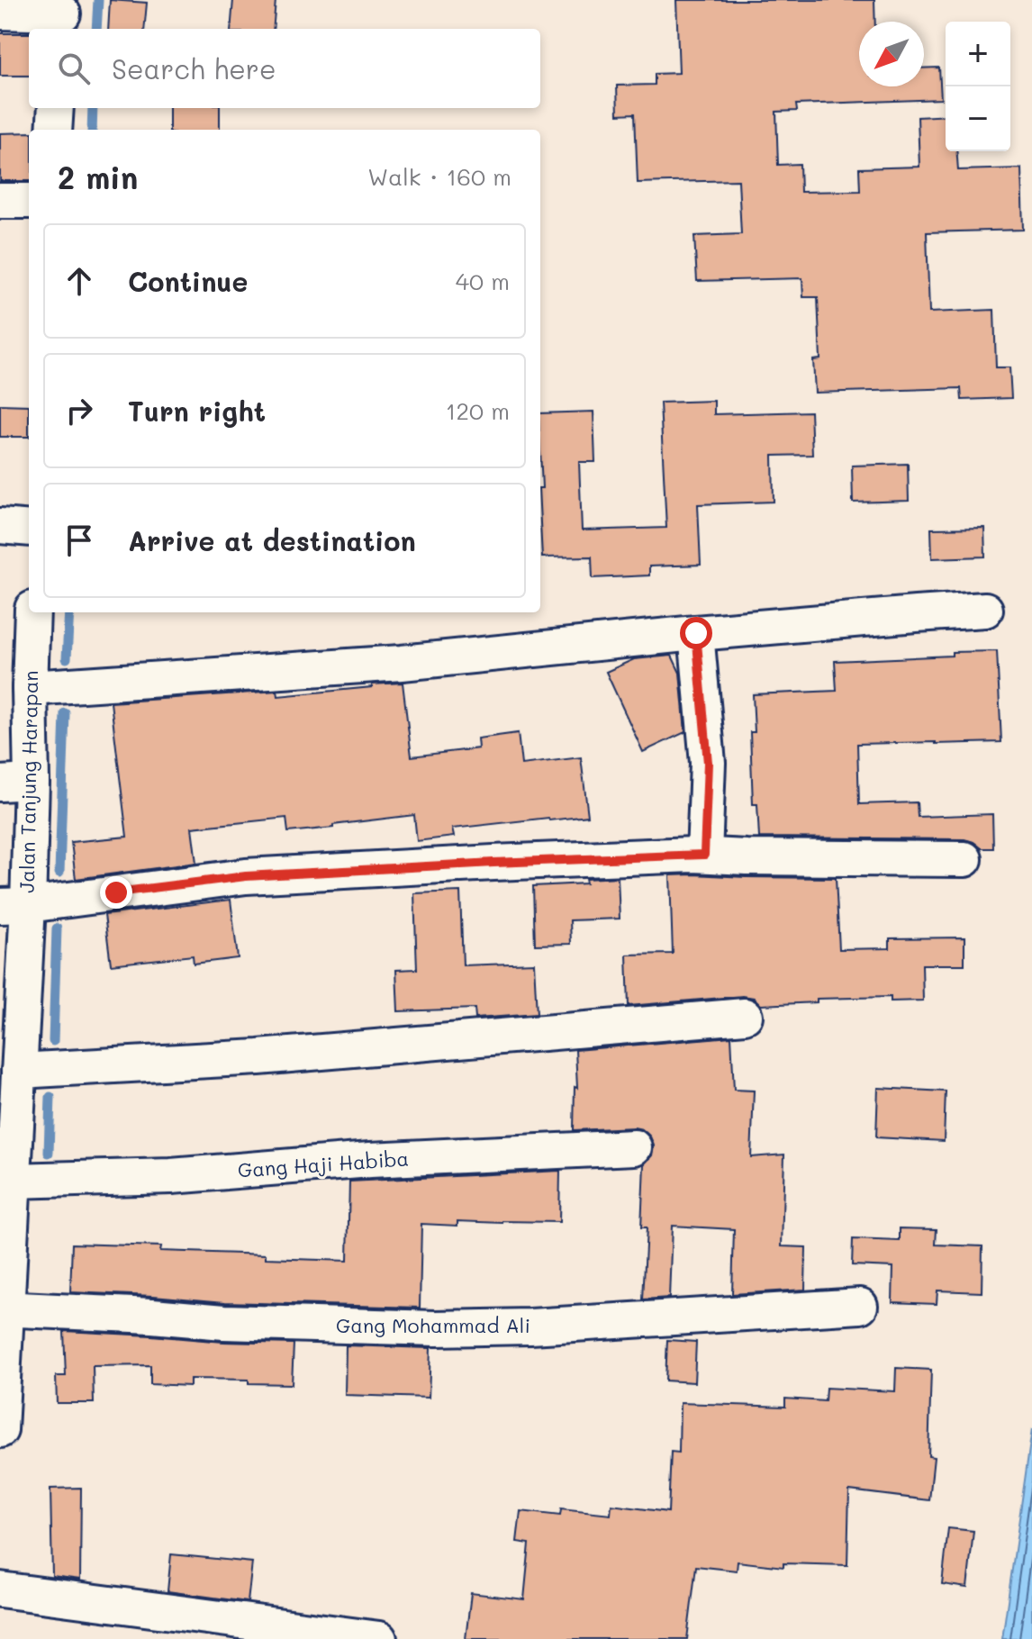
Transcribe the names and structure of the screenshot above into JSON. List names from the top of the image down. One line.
{"streets":{"street":["Jalan Tanjung Harapan","Gang Haji Habiba","Gang Mohammad Ali"]},"crossings":[["Jalan Tanjung Harapan","Gang Haji Habiba"],["Jalan Tanjung Harapan","Gang Mohammad Ali"]],"north":"bottom left","page":{"map_buttons":["+","−"],"search":"Search here","heading":["2 min","Walk · 160 m"],"list":[["Continue","40 m"],["Turn right","120 m"],"Arrive at destination"]}}
